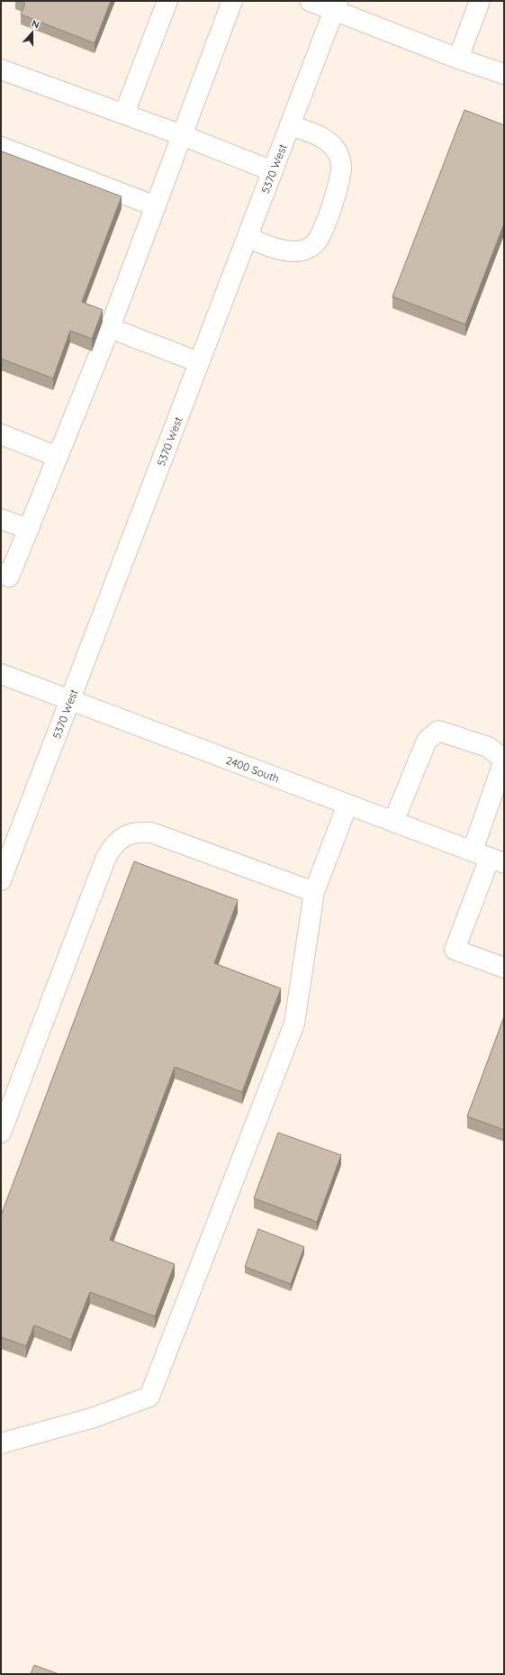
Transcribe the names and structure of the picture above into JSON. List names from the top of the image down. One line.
{"streets":{"street":["5370 West","2400 South"]},"crossings":[["5370 West","2400 South"]],"north":"top"}
